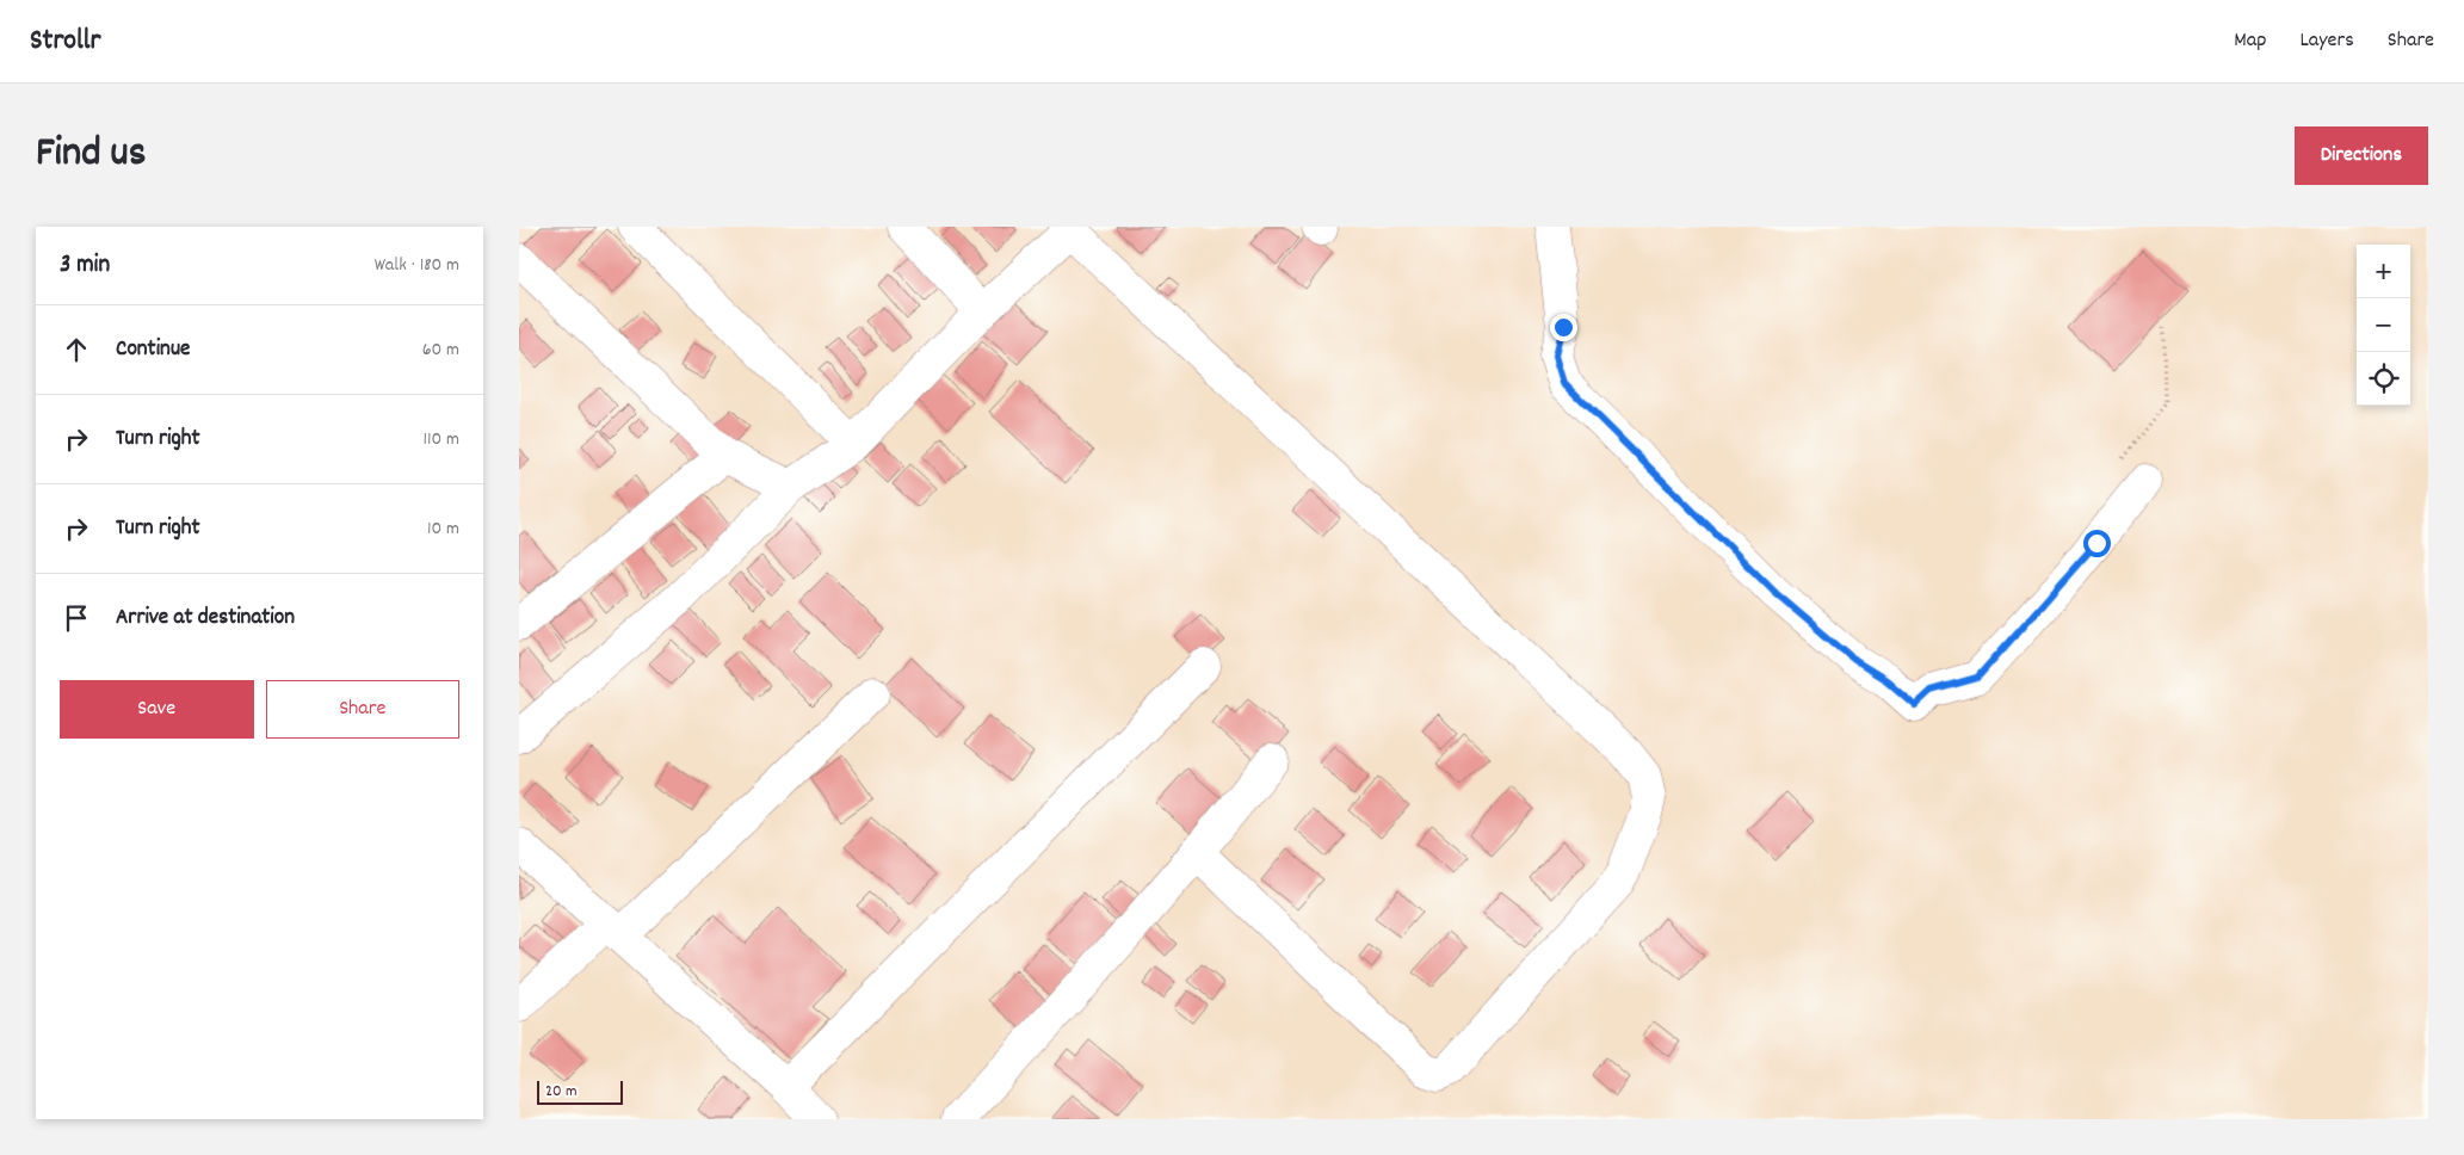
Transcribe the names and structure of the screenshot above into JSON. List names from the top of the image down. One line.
{"scale_bar":"20 m","page":{"header":"Strollr","nav":["Map","Layers","Share"],"title":"Find us","buttons":["Directions",["Save","Share"]],"heading":["3 min","Walk · 180 m"],"map_buttons":["+","−"],"list":[["Continue","60 m"],["Turn right","110 m"],["Turn right","10 m"],"Arrive at destination"],"scale":"20 m"}}
